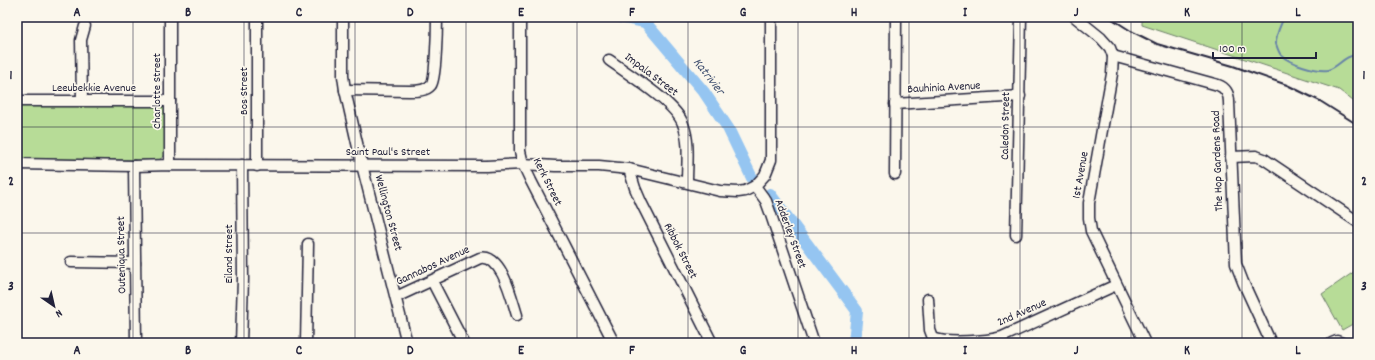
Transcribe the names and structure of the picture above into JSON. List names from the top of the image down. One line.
{"streets":{"street":["Impala Street","Leeubekkie Avenue","Bauhinia Avenue","Charlotte Street","Bos Street","Caledon Street","Saint Paul's Street","The Hop Gardens Road","1st Avenue","Kerk Street","Wellington Street","Adderley Street","Ribbok Street","Eiland Street","Outeniqua Street","Gannabos Avenue","2nd Avenue"]},"crossings":[["Impala Street","Saint Paul's Street"],["Leeubekkie Avenue","Charlotte Street"],["Bauhinia Avenue","Caledon Street"],["Charlotte Street","Saint Paul's Street"],["Bos Street","Saint Paul's Street"],["Saint Paul's Street","Kerk Street"],["Saint Paul's Street","Wellington Street"],["Saint Paul's Street","Adderley Street"],["Saint Paul's Street","Ribbok Street"],["Saint Paul's Street","Eiland Street"],["Saint Paul's Street","Outeniqua Street"],["The Hop Gardens Road","1st Avenue"],["1st Avenue","2nd Avenue"],["Wellington Street","Gannabos Avenue"]],"water":["Katrivier"],"scale_bar":"100 m","north":"bottom right","grid":{"columns":["A","B","C","D","E","F","G","H","I","J","K","L"],"rows":["1","2","3"]}}
